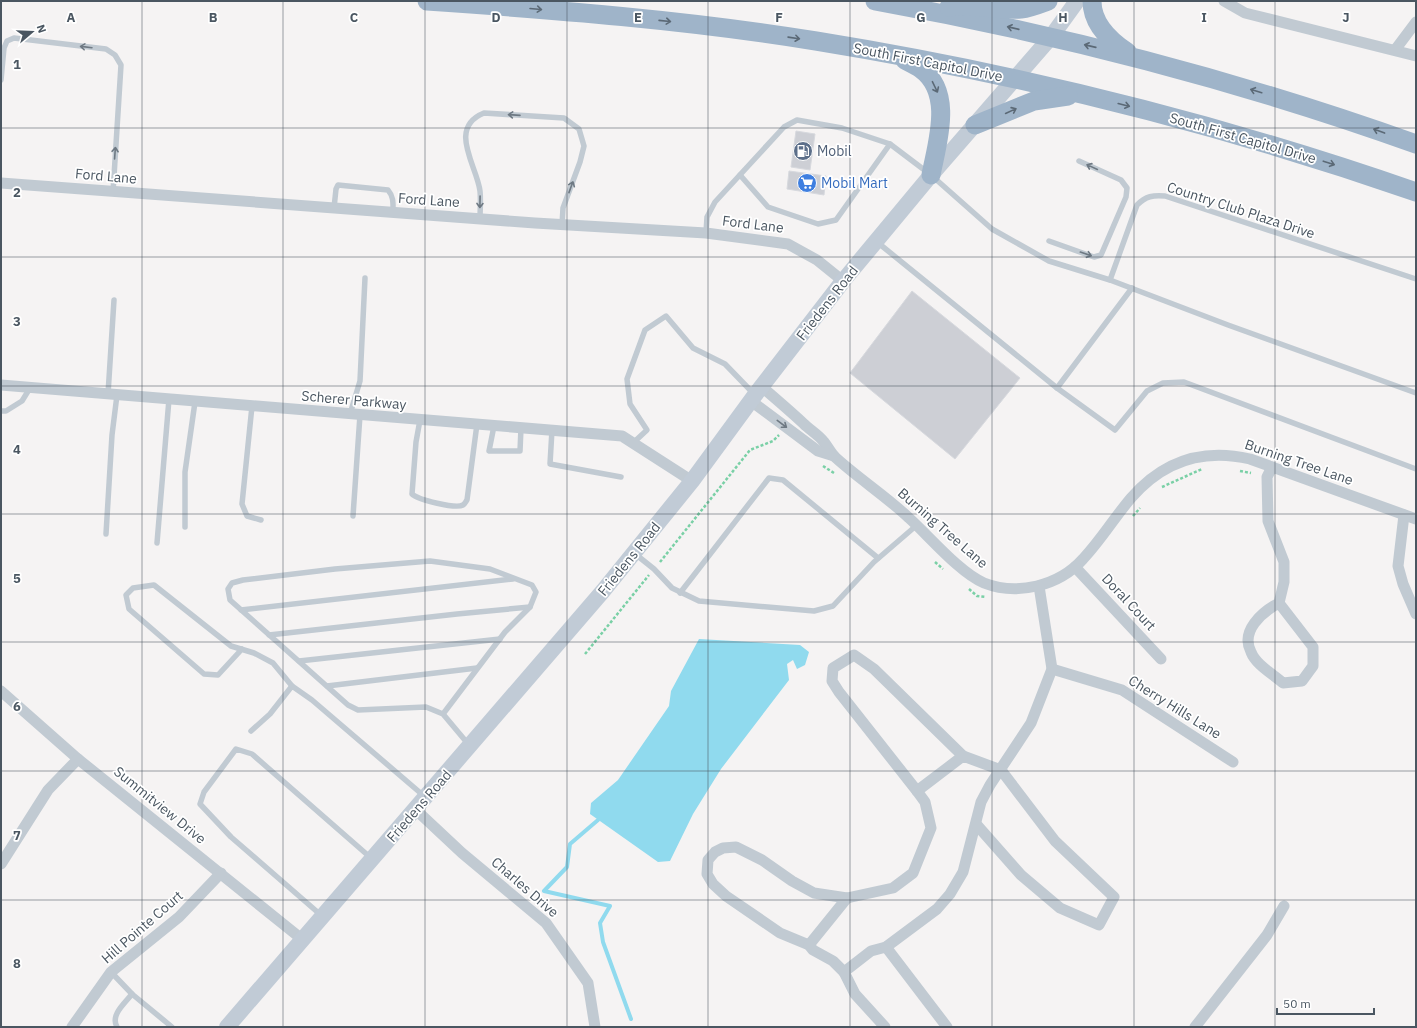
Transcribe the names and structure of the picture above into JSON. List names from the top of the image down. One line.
{"streets":{"highway":["South First Capitol Drive"],"main road":["Friedens Road"],"street":["Ford Lane","Scherer Parkway","Burning Tree Lane","Doral Court","Cherry Hills Lane","Summitview Drive","Charles Drive","Hill Pointe Court"],"lane":["Country Club Plaza Drive"]},"crossings":[["South First Capitol Drive","Friedens Road"],["Ford Lane","Friedens Road"],["Friedens Road","Scherer Parkway"],["Friedens Road","Burning Tree Lane"],["Friedens Road","Summitview Drive"],["Friedens Road","Charles Drive"],["Burning Tree Lane","Doral Court"],["Summitview Drive","Hill Pointe Court"]],"places":{"fuel station":["Mobil"],"supermarket":["Mobil Mart"]},"scale_bar":"50 m","north":"right","grid":{"columns":["A","B","C","D","E","F","G","H","I","J"],"rows":["1","2","3","4","5","6","7","8"]}}
